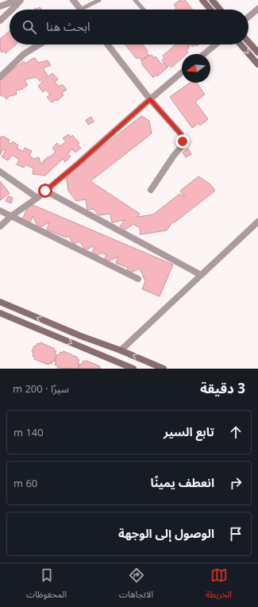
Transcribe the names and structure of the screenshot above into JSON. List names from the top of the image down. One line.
{"north":"left","page":{"search":"ابحث هنا","heading":["3 دقيقة","سيرًا · 200 m"],"list":[["تابع السير","140 m"],["انعطف يمينًا","60 m"],"الوصول إلى الوجهة"],"nav":["الخريطة","الاتجاهات","المحفوظات"]}}
